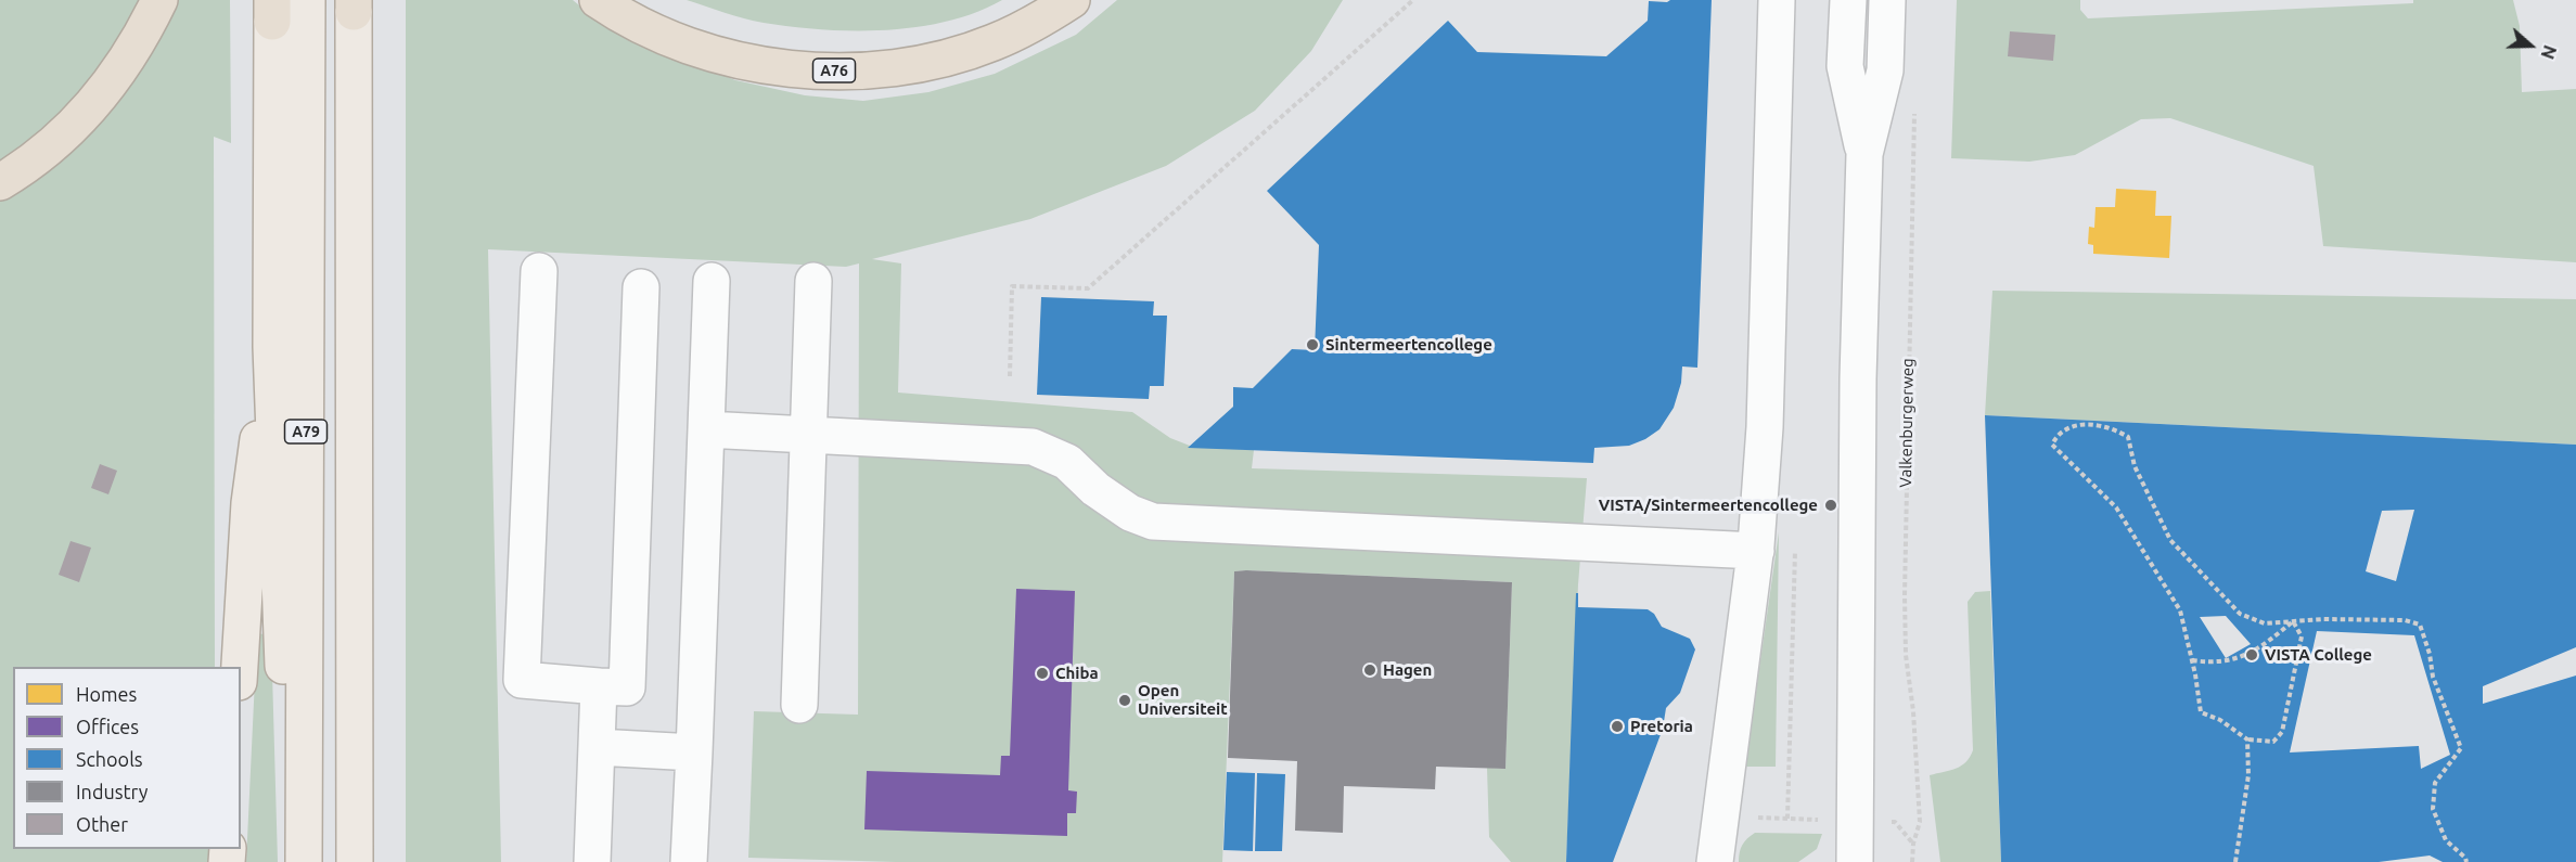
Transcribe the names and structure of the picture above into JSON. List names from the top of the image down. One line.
{"streets":{"highway":["A76"],"main road":["A79"],"path":["Valkenburgerweg"]},"places":["Sintermeertencollege","VISTA/Sintermeertencollege","VISTA College","Hagen","Chiba","Open Universiteit","Pretoria"],"legend":["Homes","Offices","Schools","Industry","Other"],"north":"right"}
